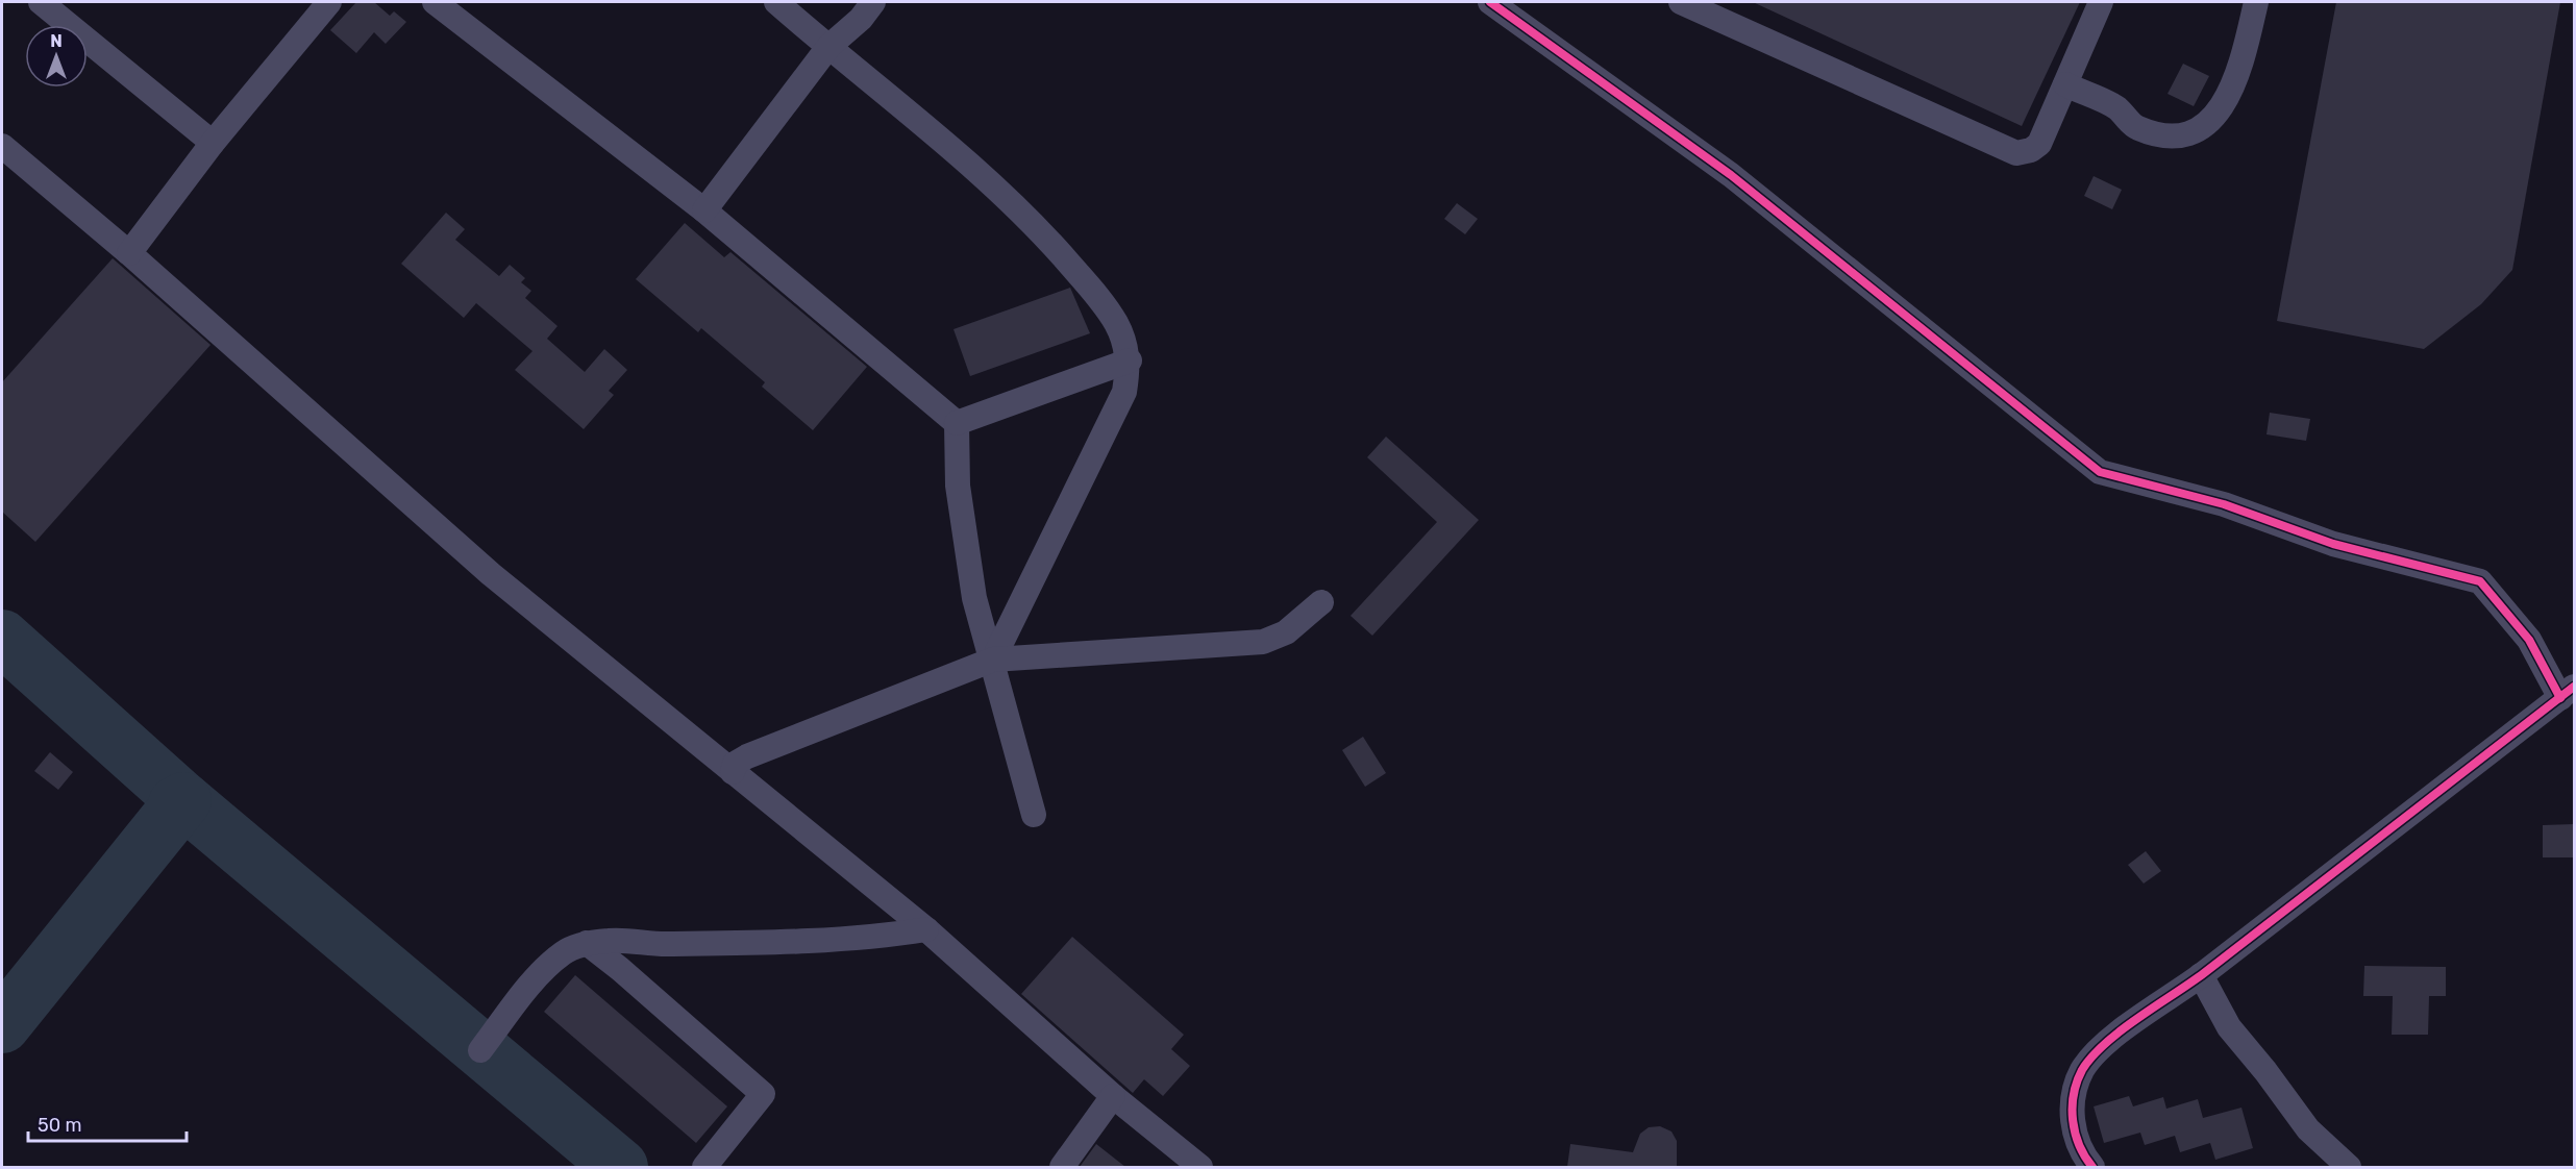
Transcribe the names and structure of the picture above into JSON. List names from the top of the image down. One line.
{"scale_bar":"50 m","north":"top"}
